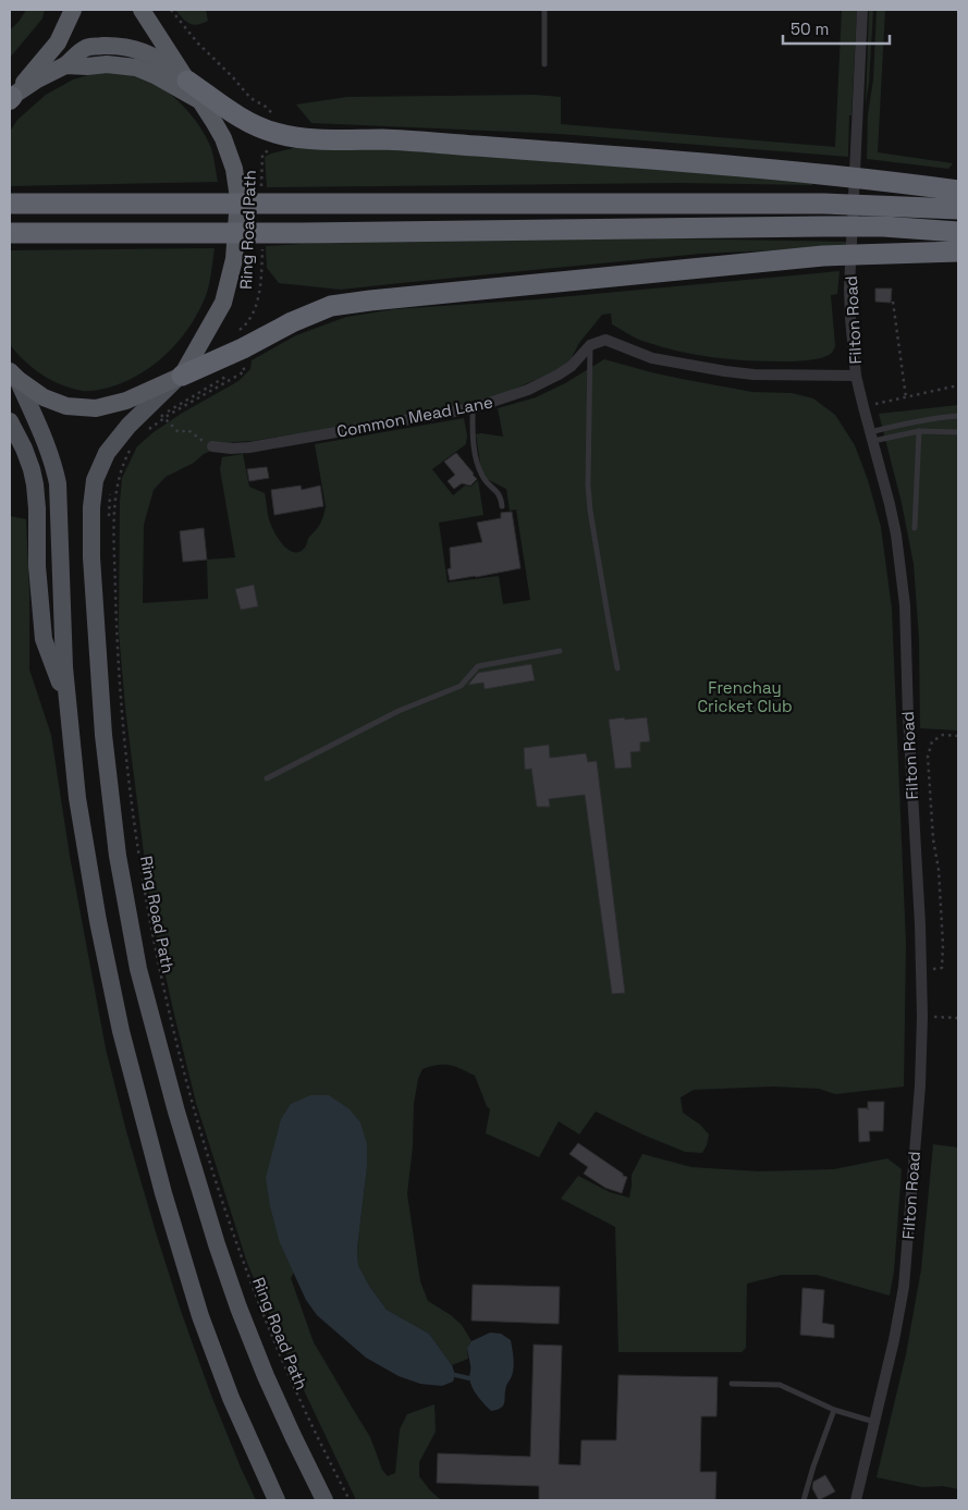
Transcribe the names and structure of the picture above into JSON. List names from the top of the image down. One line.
{"streets":{"street":["Filton Road","Common Mead Lane"],"path":["Ring Road Path"]},"parks":["Frenchay Cricket Club"],"scale_bar":"50 m"}
